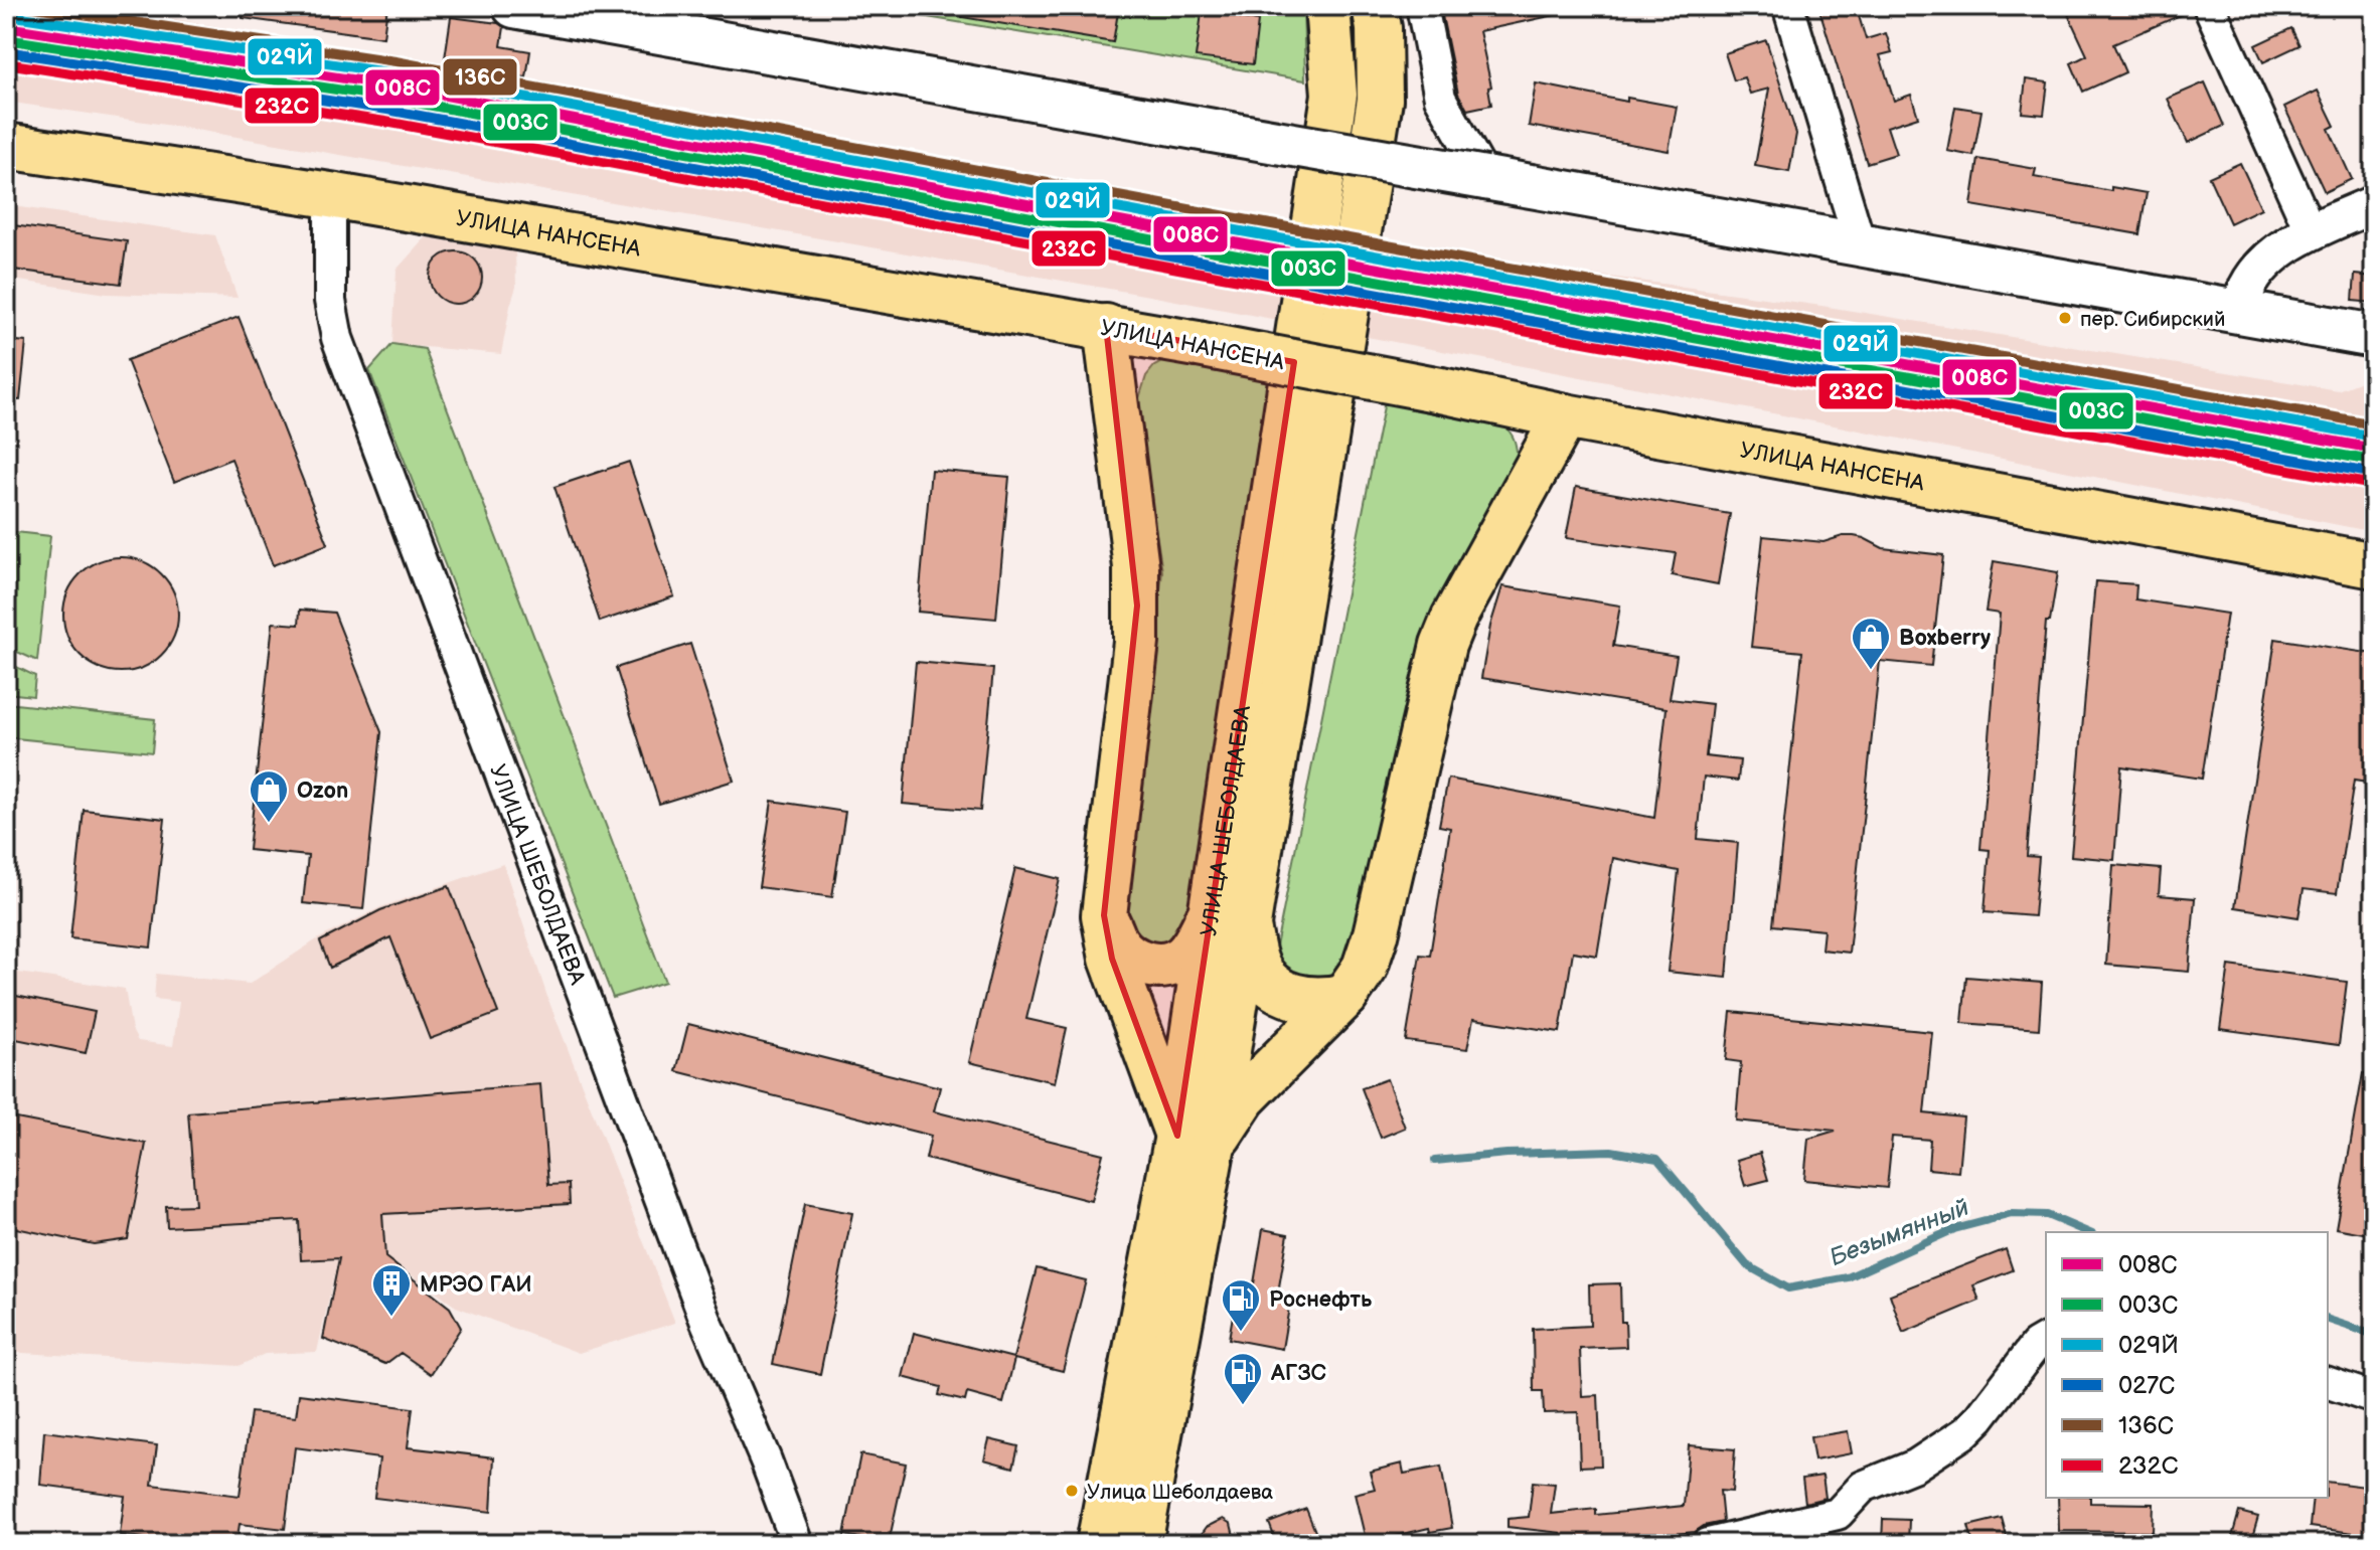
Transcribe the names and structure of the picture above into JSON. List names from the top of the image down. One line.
{"streets":{"main road":["УЛИЦА НАНСЕНА","УЛИЦА ШЕБОЛДАЕВА"]},"crossings":[["УЛИЦА НАНСЕНА","УЛИЦА ШЕБОЛДАЕВА"]],"water":["Безымянный"],"places":{"other":["пер. Сибирский","Улица Шеболдаева"],"shop":["Boxberry","Ozon"],"building":["МРЭО ГАИ"],"fuel station":["Роснефть","АГЗС"]},"lines":["transit line 136С","transit line 029Й","transit line 008С","transit line 003С","transit line 027С","transit line 232C"],"legend":["008С","003С","029Й","027С","136С","232C"]}
